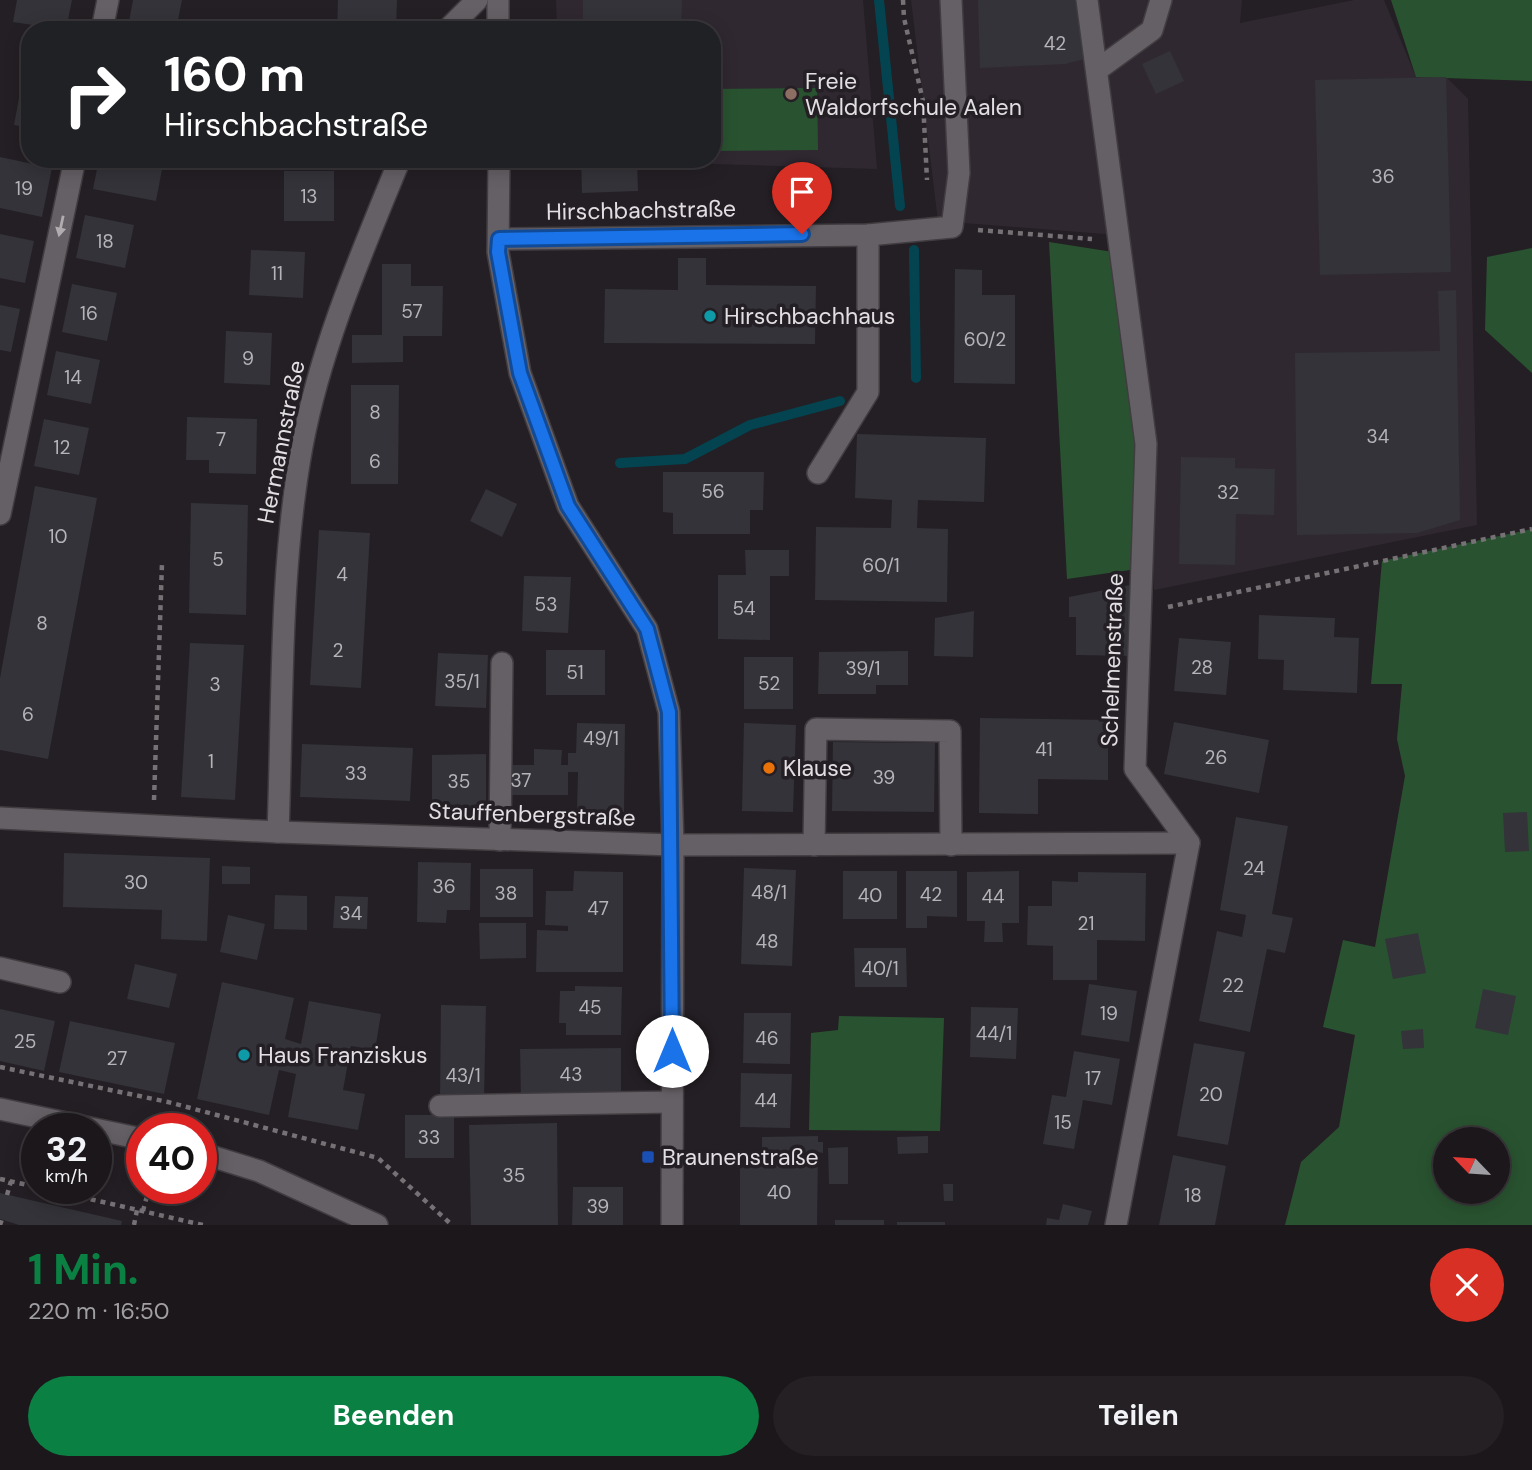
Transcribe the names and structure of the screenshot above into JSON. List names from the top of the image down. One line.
{"streets":{"street":["Hirschbachstraße","Hermannstraße","Schelmenstraße","Stauffenbergstraße"]},"crossings":[["Hermannstraße","Stauffenbergstraße"],["Schelmenstraße","Stauffenbergstraße"]],"places":{"other":["Freie Waldorfschule Aalen","Hirschbachhaus","Klause","Haus Franziskus"],"transit":["Braunenstraße"]},"house_numbers":["42","36","19","13","18","11","57","16","60/2","9","14","8","34","7","12","6","56","32","10","5","60/1","4","53","54","8","2","28","39/1","51","35/1","52","3","6","49/1","41","26","1","33","39","37","35","24","30","36","48/1","38","42","40","44","47","34","21","48","40/1","22","45","19","44/1","46","25","27","43","43/1","17","20","44","15","33","35","40","18","39"],"north":"top left","page":{"turn":["160 m","Hirschbachstraße"],"speed":"32 km/h","limit":"40","heading":["1 Min.","220 m · 16:50"],"buttons":["Beenden","Teilen"]}}
